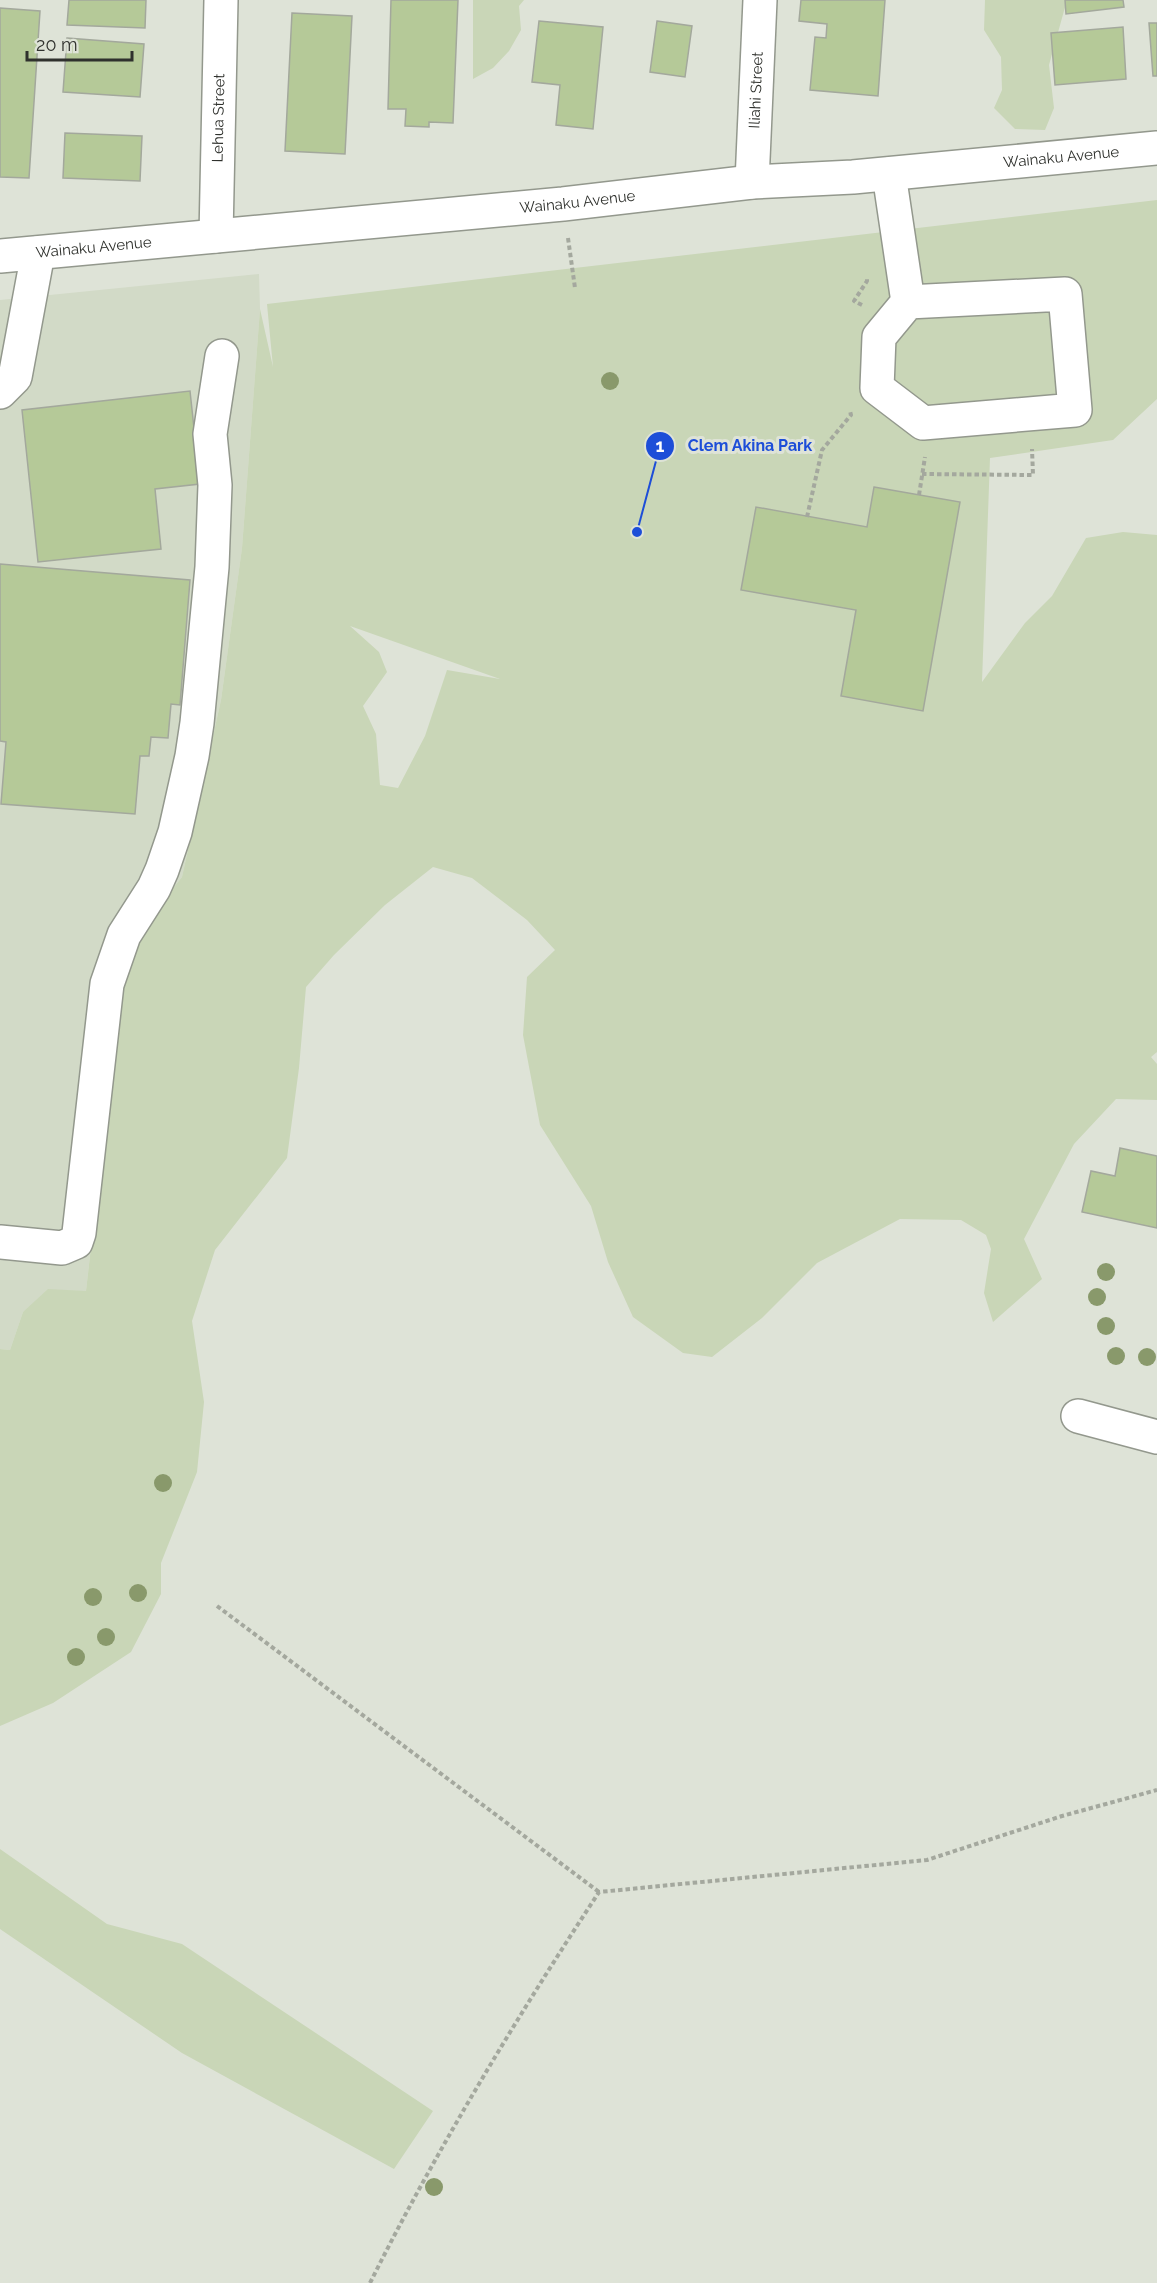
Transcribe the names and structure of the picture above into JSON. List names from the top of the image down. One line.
{"streets":{"street":["Iliahi Street","Lehua Street","Wainaku Avenue"]},"crossings":[["Iliahi Street","Wainaku Avenue"],["Lehua Street","Wainaku Avenue"]],"places":["Clem Akina Park"],"scale_bar":"20 m"}
